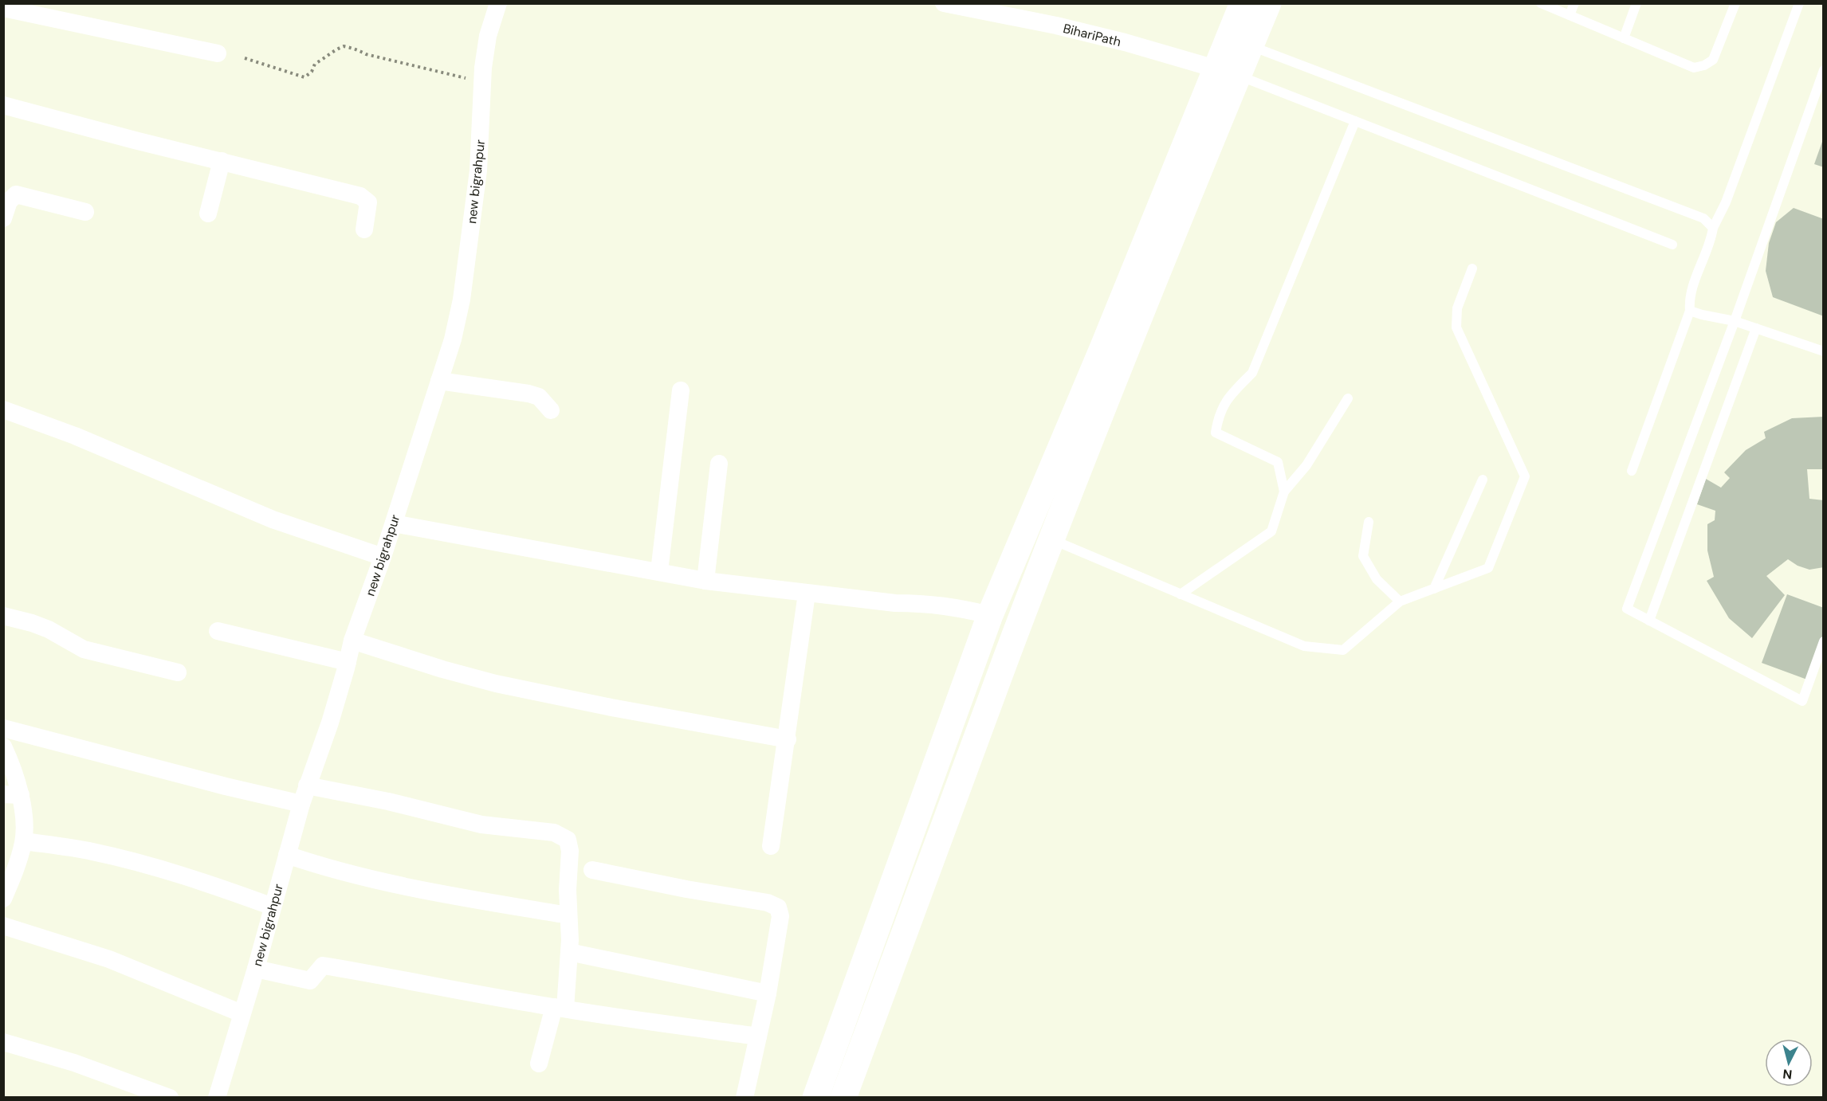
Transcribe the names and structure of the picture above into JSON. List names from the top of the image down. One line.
{"streets":{"street":["BihariPath","new bigrahpur"]},"north":"bottom"}
